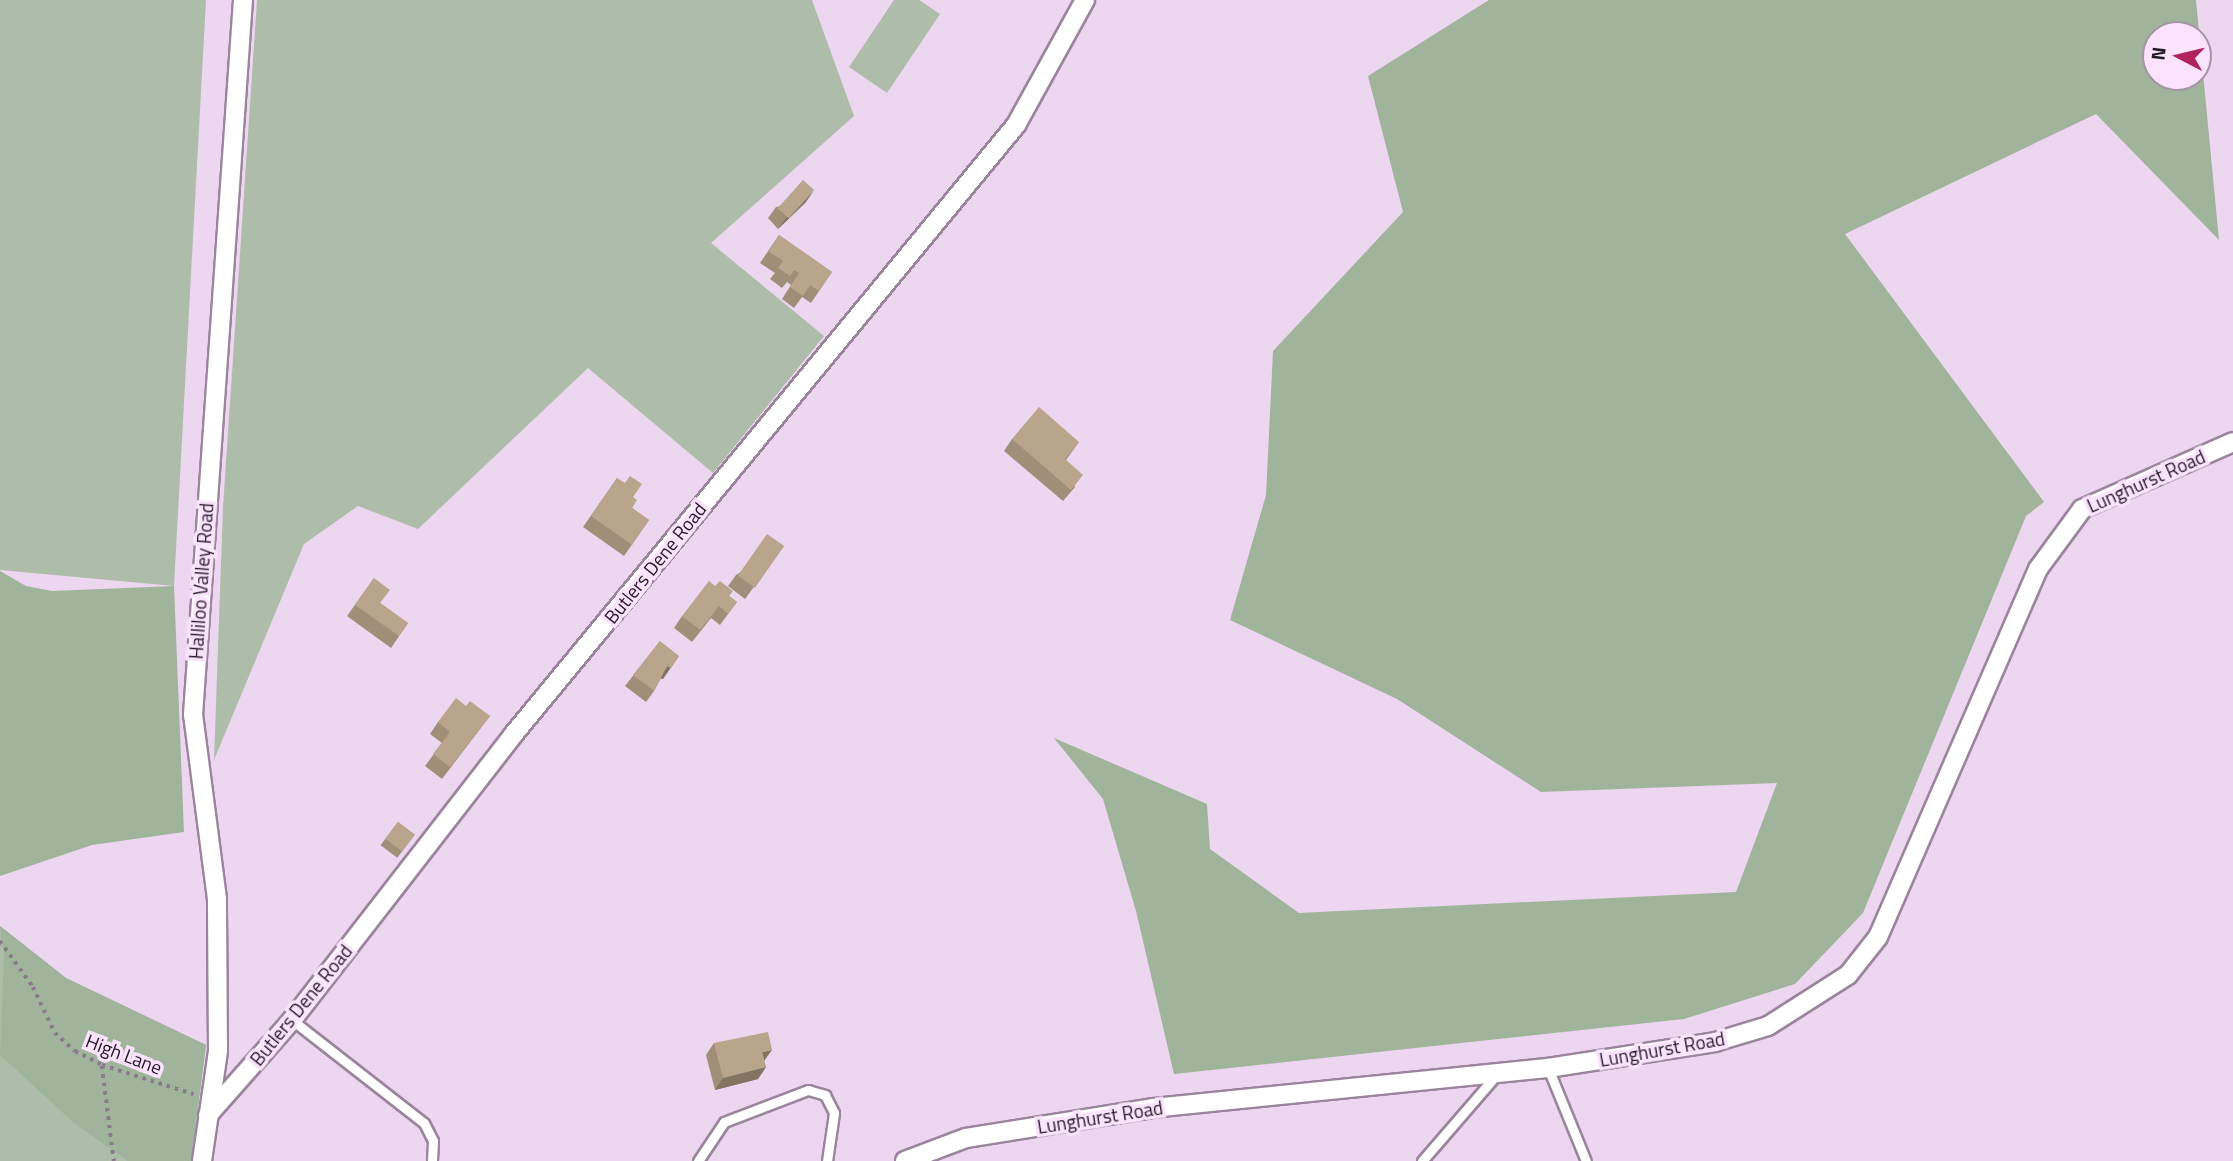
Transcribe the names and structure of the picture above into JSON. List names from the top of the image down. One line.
{"streets":{"street":["Lunghurst Road","Butlers Dene Road","Halliloo Valley Road"],"path":["High Lane"]},"crossings":[["Butlers Dene Road","Halliloo Valley Road"],["Butlers Dene Road","High Lane"],["Halliloo Valley Road","High Lane"]],"north":"left"}
